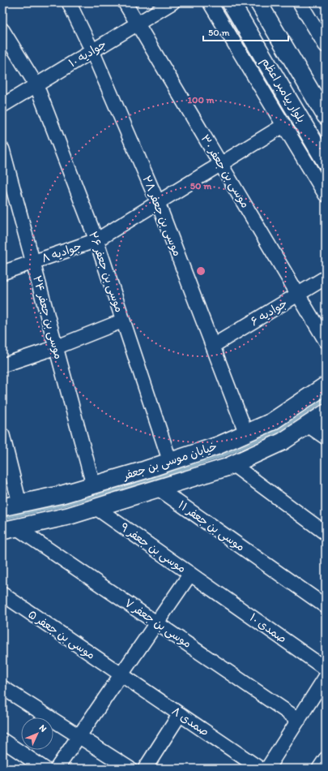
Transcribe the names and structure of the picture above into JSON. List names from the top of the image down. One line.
{"streets":{"main road":["بلوار پیامبر اعظم","خیابان موسی بن جعفر"],"street":["جوادیه ۱۰","موسی بن جعفر ۳۰","موسی بن جعفر ۲۸","جوادیه ۸","موسی بن جعفر ۲۶","جوادیه ۶","موسی بن جعفر ۲۴","موسی بن جعفر ۱۱","موسی بن جعفر ۹","موسی بن جعفر ۷","صمدی ۱۰","موسی بن جعفر ۵","صمدی ۸"]},"crossings":[["جوادیه ۱۰","موسی بن جعفر ۳۰"],["جوادیه ۱۰","موسی بن جعفر ۲۸"],["جوادیه ۱۰","موسی بن جعفر ۲۶"],["موسی بن جعفر ۳۰","جوادیه ۸"],["موسی بن جعفر ۳۰","جوادیه ۶"],["موسی بن جعفر ۲۸","جوادیه ۸"],["موسی بن جعفر ۲۸","جوادیه ۶"],["موسی بن جعفر ۲۸","خیابان موسی بن جعفر"],["جوادیه ۸","موسی بن جعفر ۲۶"],["جوادیه ۸","موسی بن جعفر ۲۴"],["موسی بن جعفر ۲۶","خیابان موسی بن جعفر"],["موسی بن جعفر ۲۴","خیابان موسی بن جعفر"],["خیابان موسی بن جعفر","موسی بن جعفر ۱۱"],["خیابان موسی بن جعفر","موسی بن جعفر ۹"],["خیابان موسی بن جعفر","موسی بن جعفر ۷"],["موسی بن جعفر ۹","صمدی ۱۰"],["موسی بن جعفر ۵","صمدی ۸"]],"scale_bar":"50 m","north":"top right","rings":["100 m","50 m"]}
